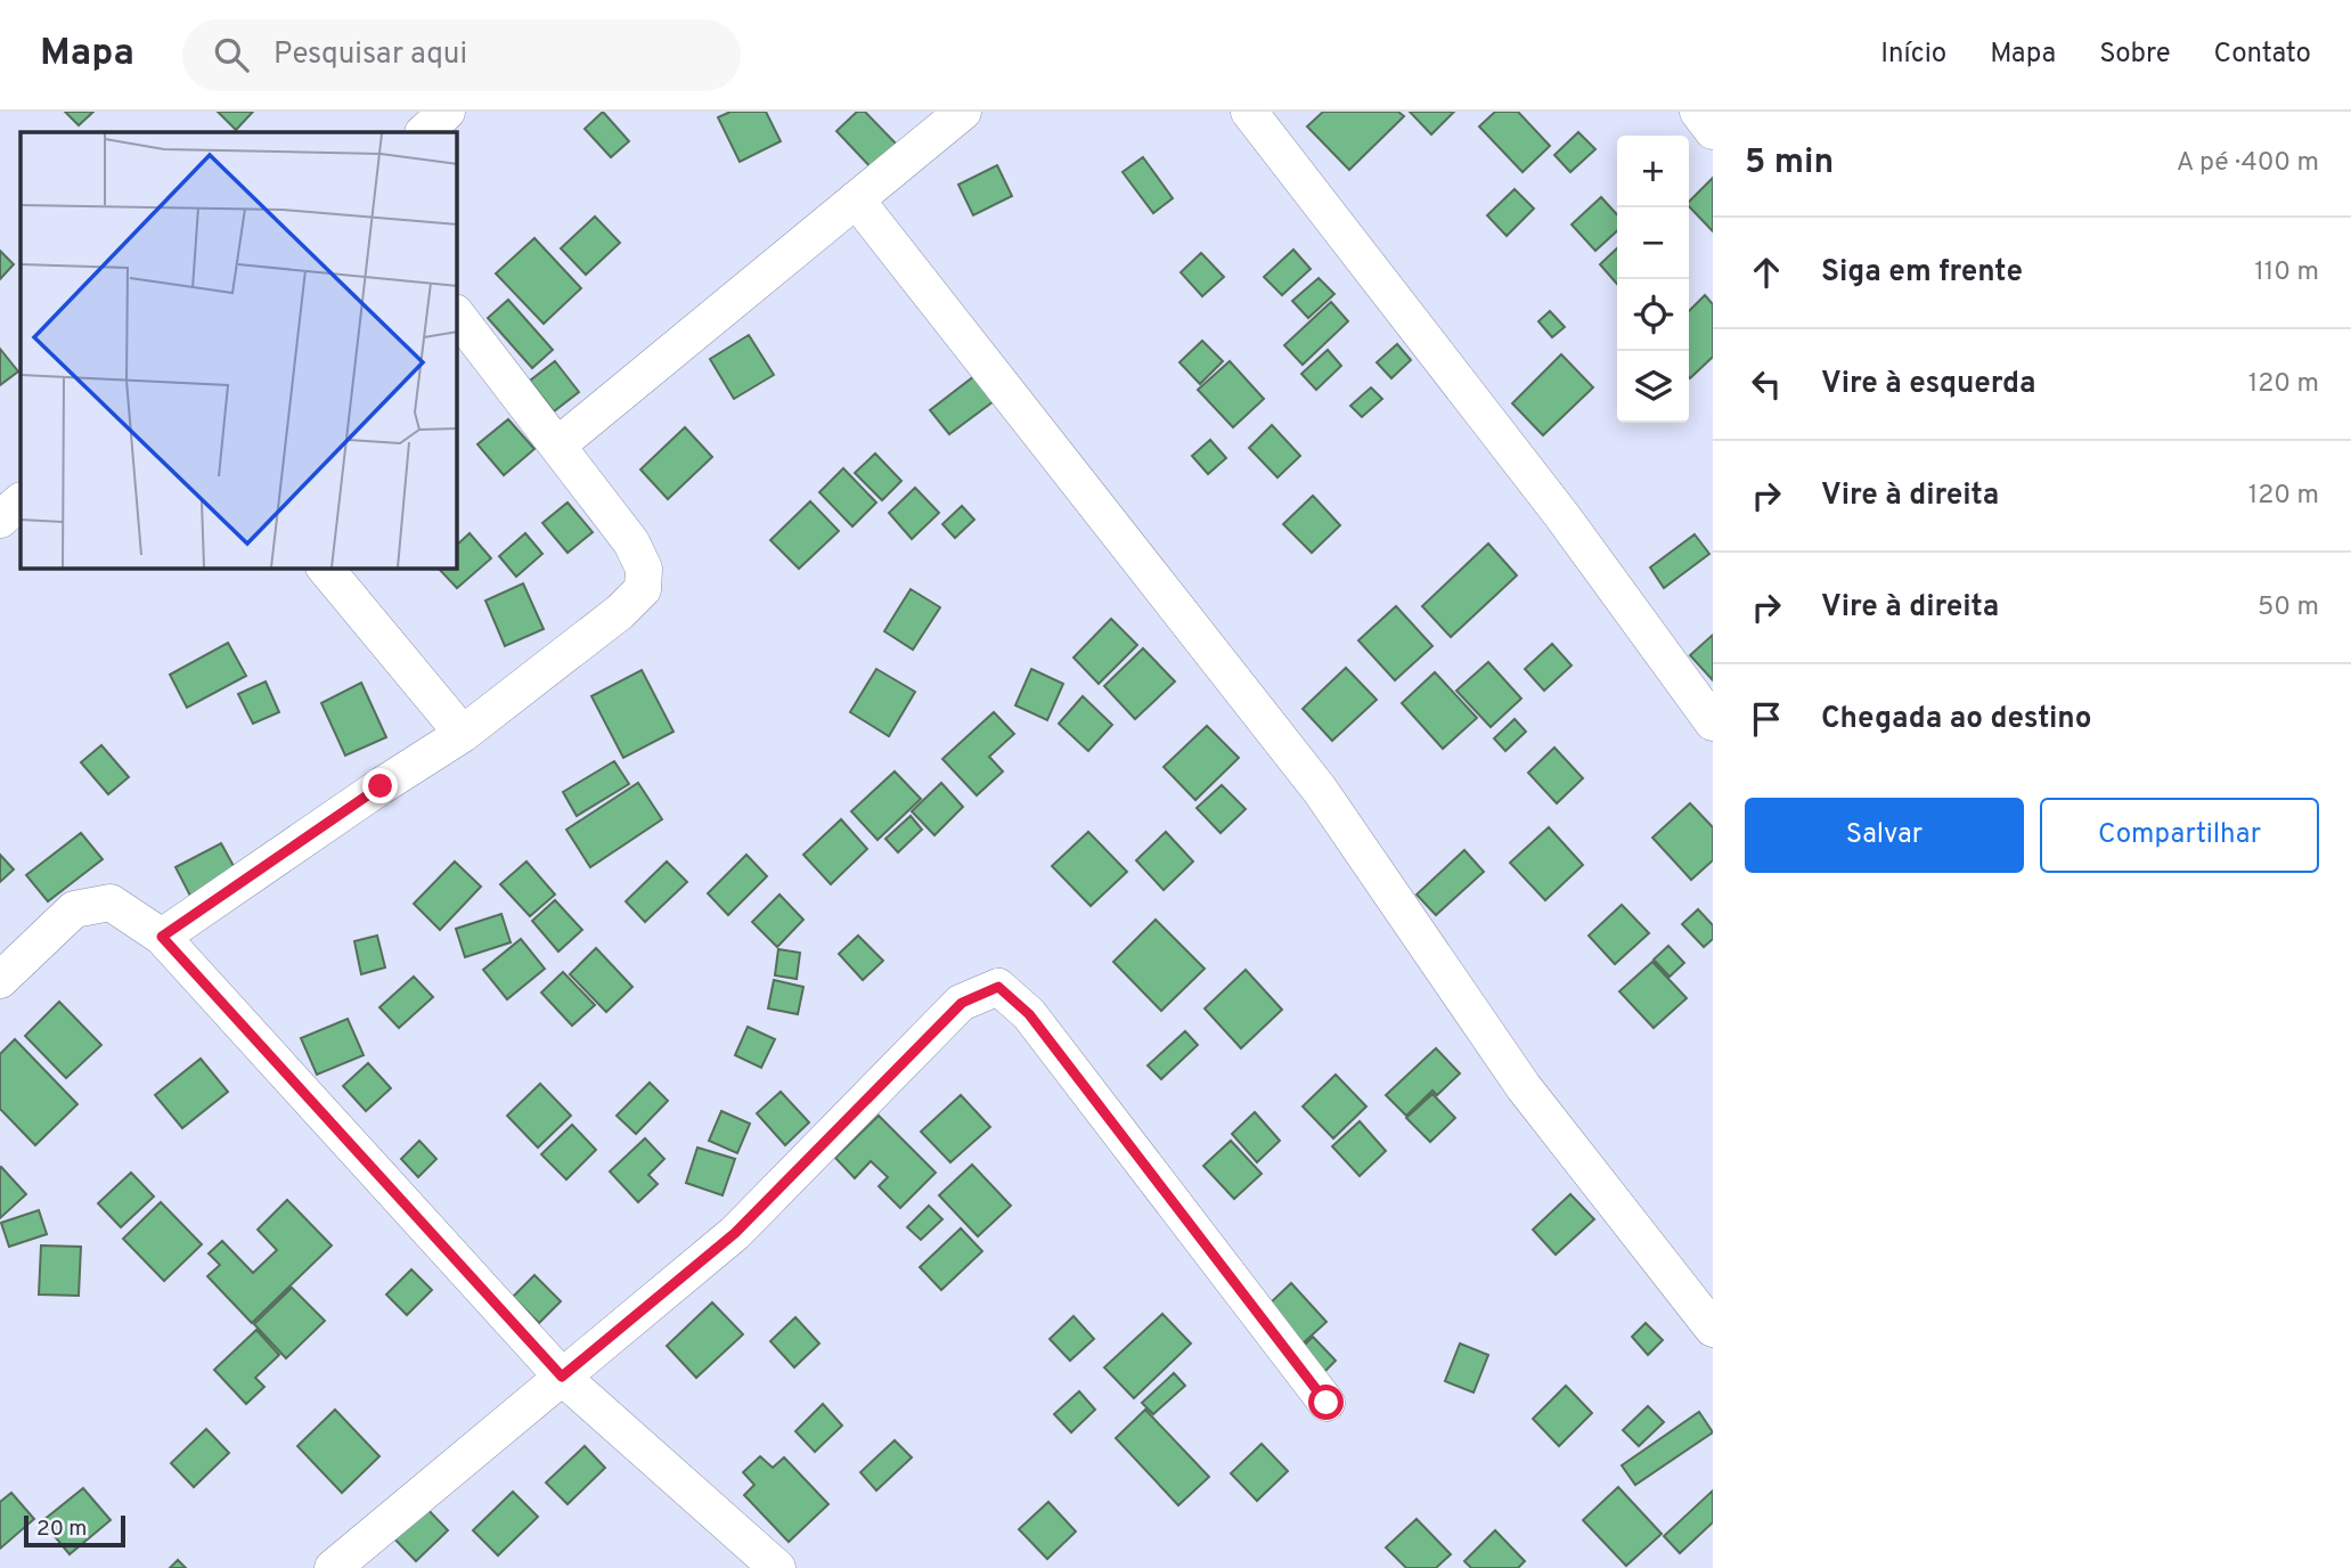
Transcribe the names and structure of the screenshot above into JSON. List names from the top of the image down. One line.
{"scale_bar":"20 m","page":{"header":"Mapa","search":"Pesquisar aqui","nav":["Início","Mapa","Sobre","Contato"],"heading":["5 min","A pé · 400 m"],"map_buttons":["+","−"],"list":[["Siga em frente","110 m"],["Vire à esquerda","120 m"],["Vire à direita","120 m"],["Vire à direita","50 m"],"Chegada ao destino"],"buttons":["Salvar","Compartilhar"],"scale":"20 m"}}
